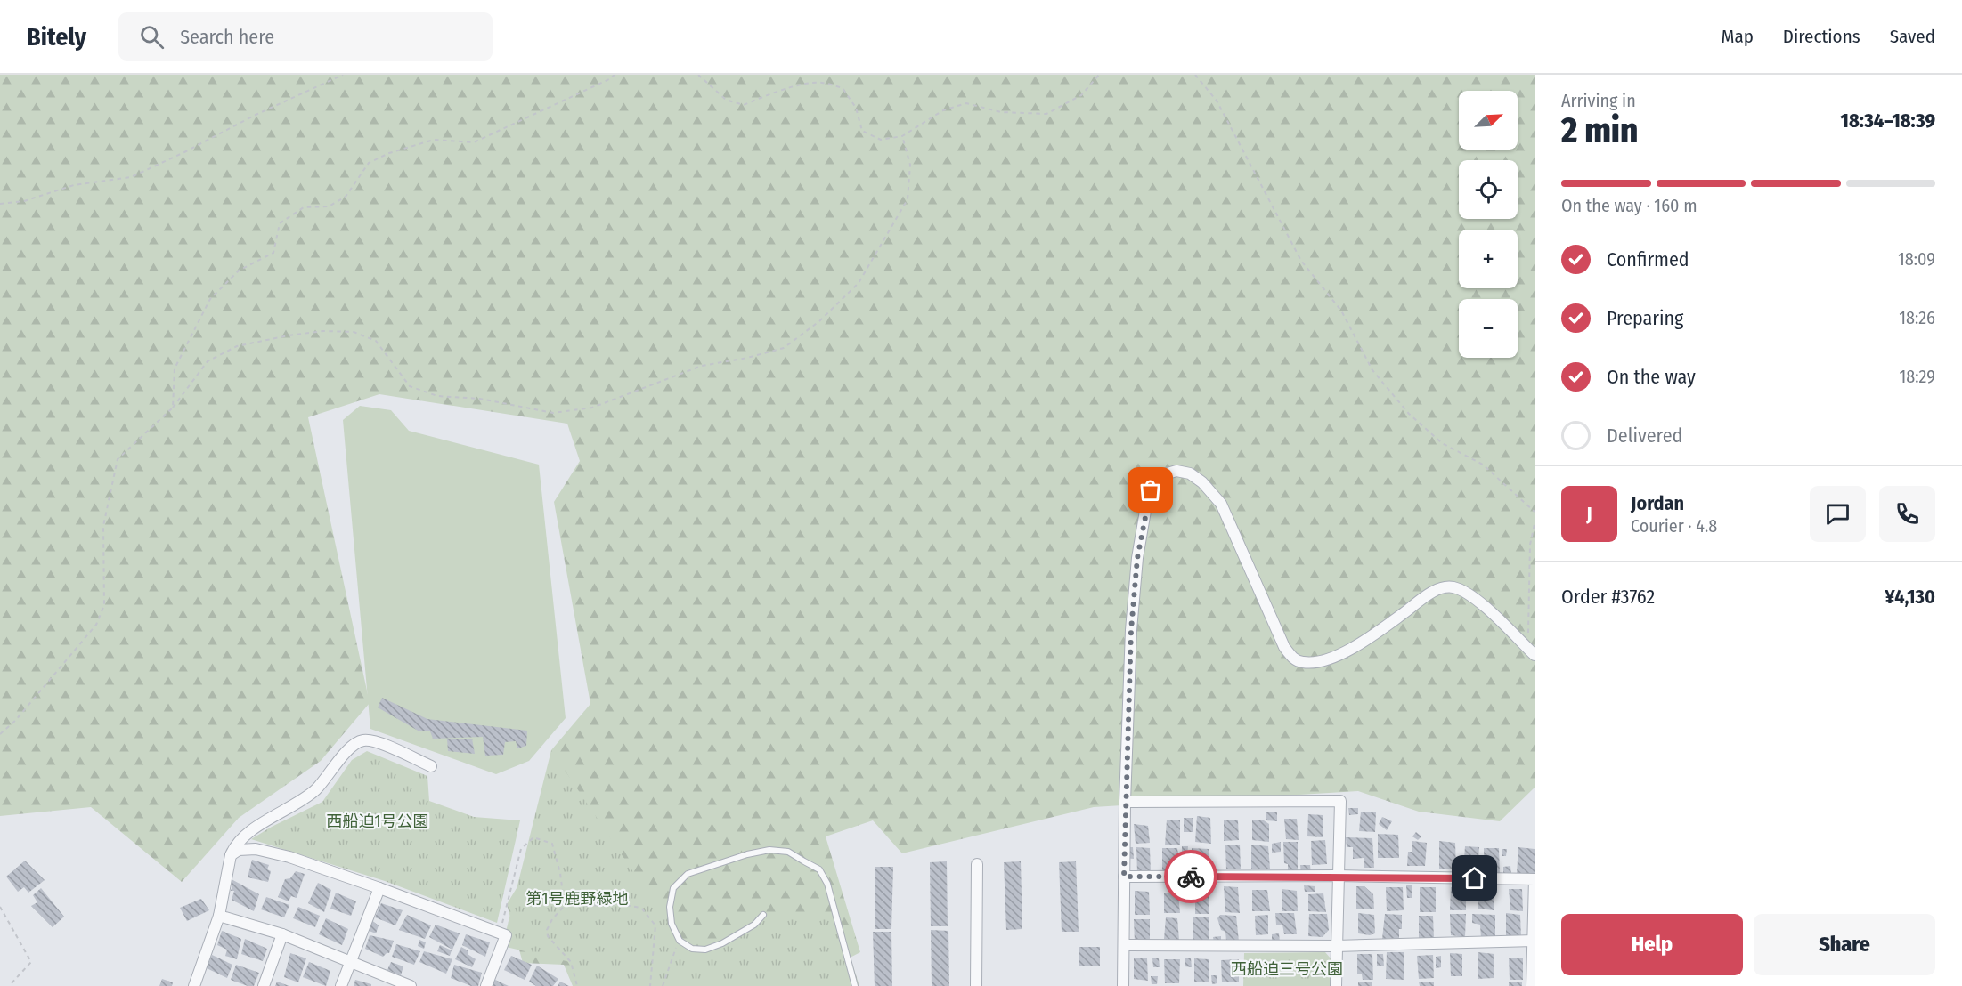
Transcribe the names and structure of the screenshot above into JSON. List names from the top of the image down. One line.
{"parks":["西船迫1号公園","第1号鹿野緑地","西船迫三号公園"],"north":"top right","page":{"header":"Bitely","search":"Search here","nav":["Map","Directions","Saved"],"heading":["2 min","Arriving in","18:34–18:39"],"panel":["Jordan","Courier · 4.8","Order #3762","¥4,130"],"map_buttons":["+","−"],"bar":"On the way · 160 m","list":[["Confirmed","18:09"],["Preparing","18:26"],["On the way","18:29"],"Delivered"],"round":"J","buttons":["Help","Share"]}}
